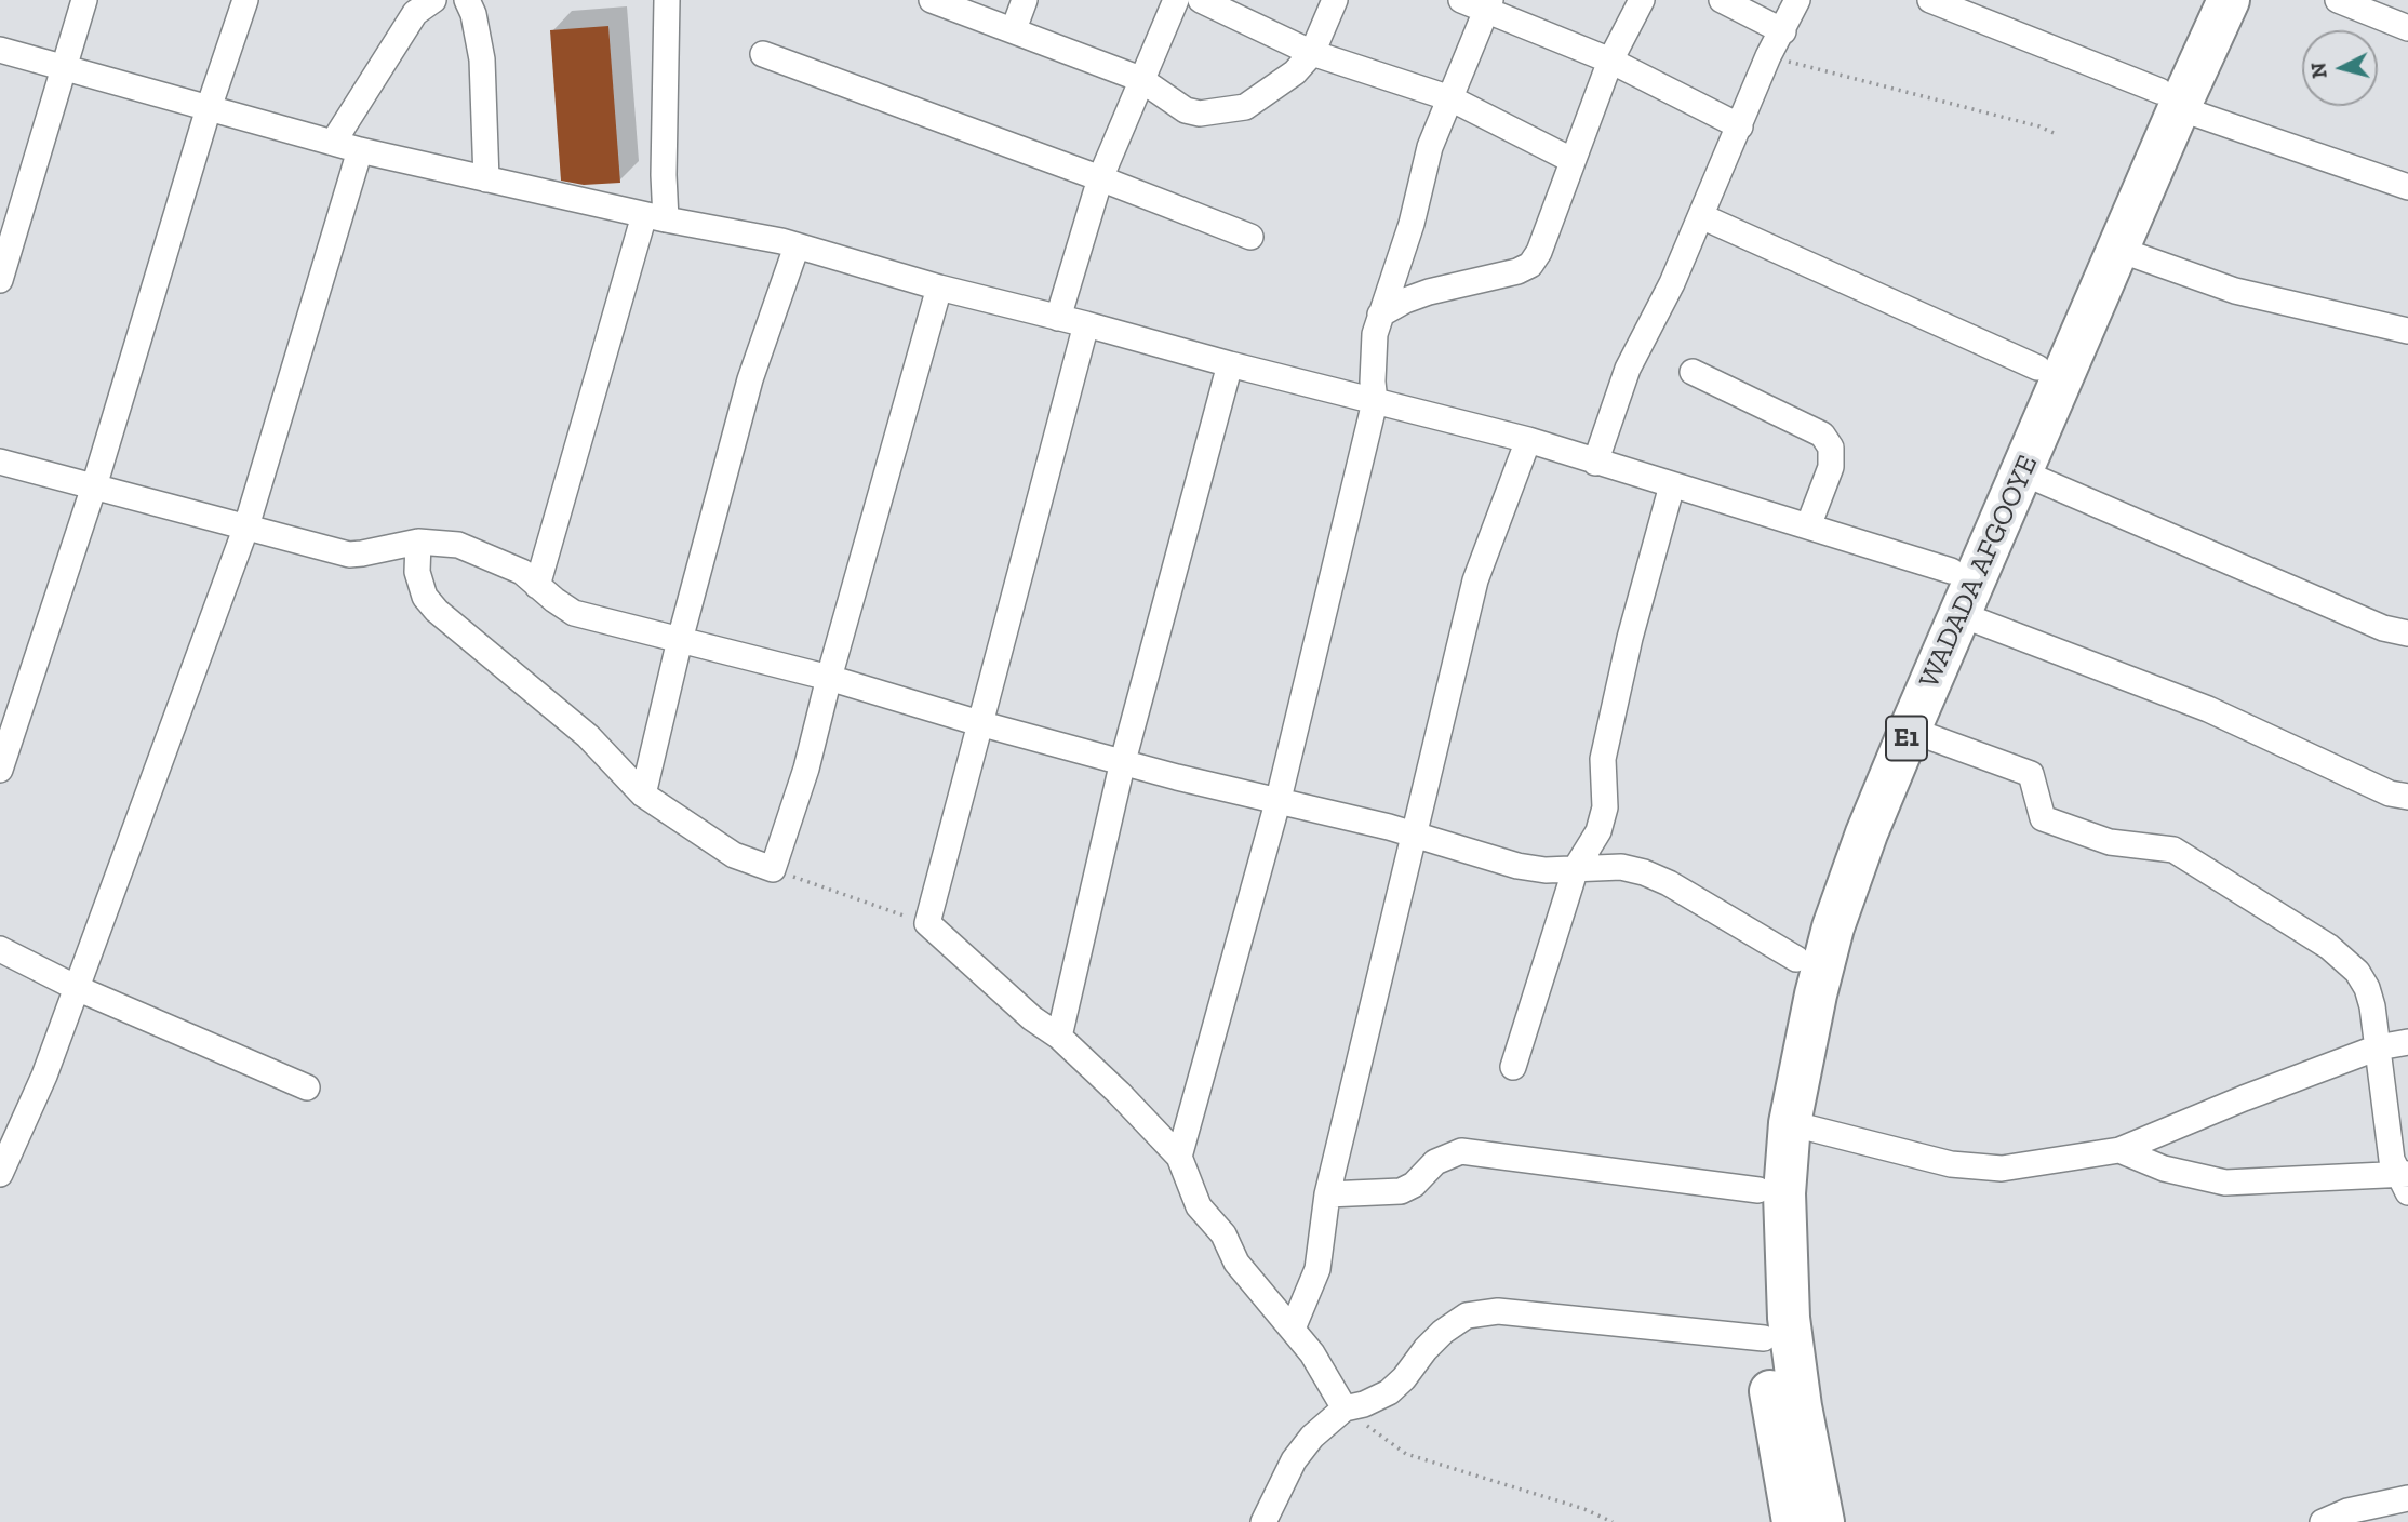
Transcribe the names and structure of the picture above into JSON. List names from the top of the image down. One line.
{"streets":{"highway":["WADADA AFGOOYE","E1"]},"north":"left"}
